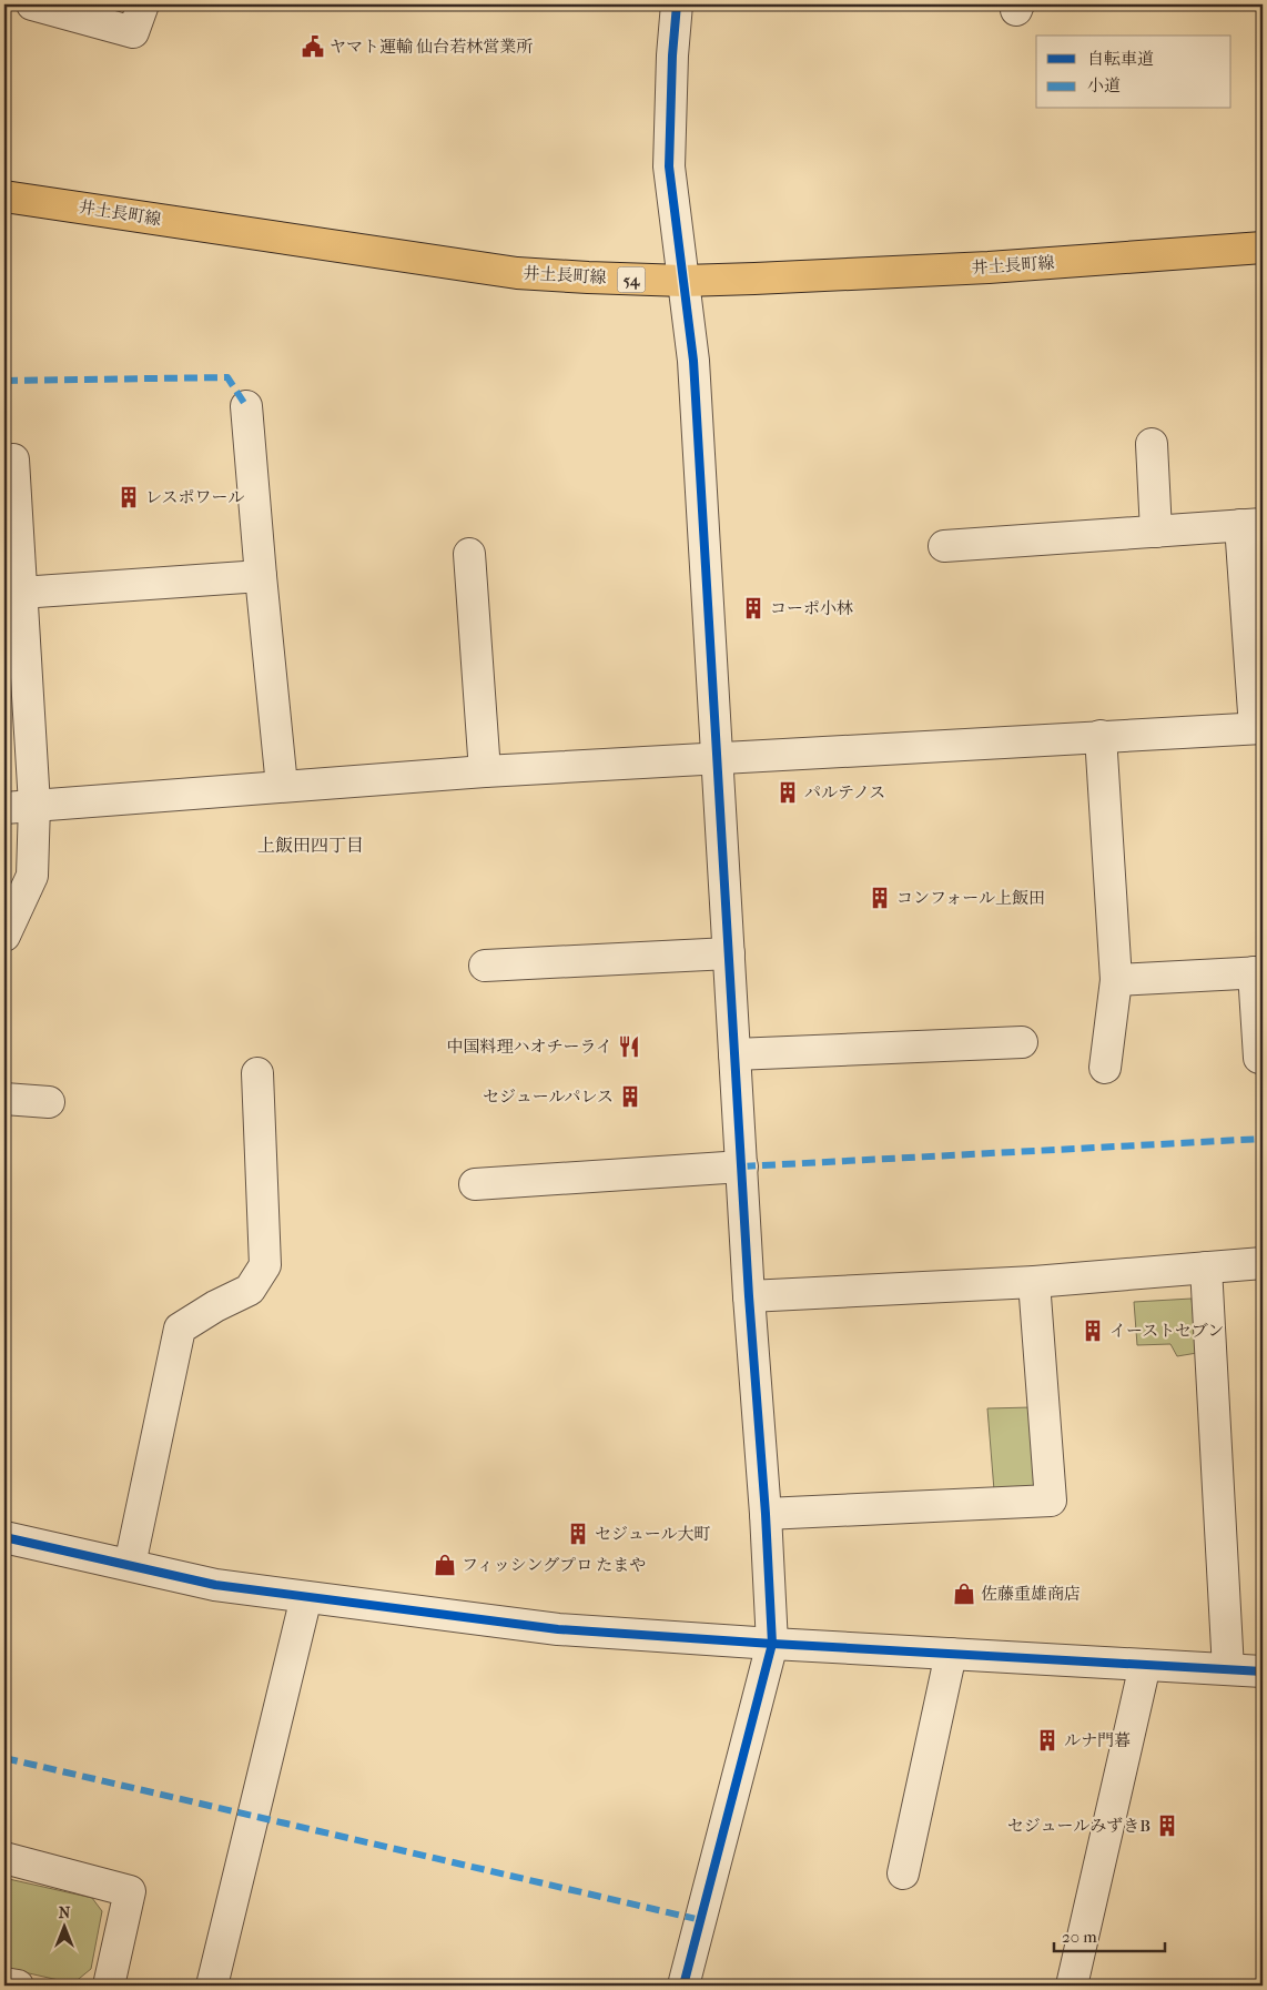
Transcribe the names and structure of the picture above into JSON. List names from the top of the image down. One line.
{"streets":{"main road":["井土長町線","54"]},"districts":["上飯田四丁目"],"places":{"public building":["ヤマト運輸 仙台若林営業所"],"building":["レスポワール","コーポ小林","パルテノス","コンフォール上飯田","セジュールパレス","イーストセブン","セジュール大町","ルナ門暮","セジュールみずきB"],"restaurant":["中国料理ハオチーライ"],"shop":["フィッシングプロ たまや","佐藤重雄商店"]},"legend":["自転車道","小道"],"scale_bar":"20 m","north":"top"}
